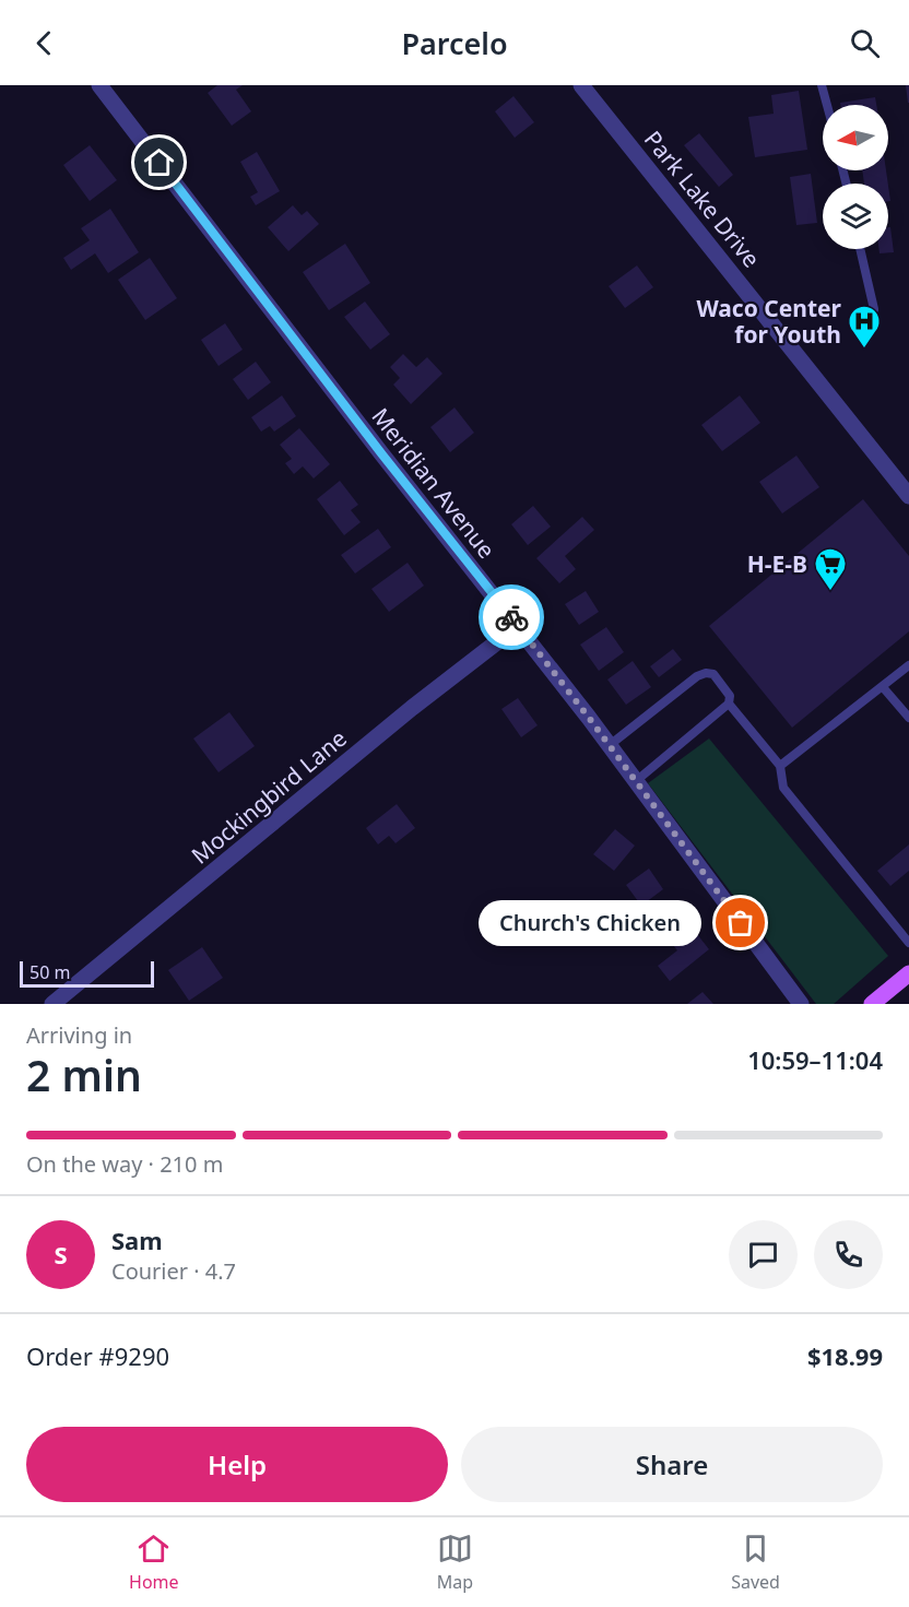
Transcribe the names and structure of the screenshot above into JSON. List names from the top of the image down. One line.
{"streets":{"street":["Park Lake Drive","Meridian Avenue","Mockingbird Lane"]},"crossings":[["Meridian Avenue","Mockingbird Lane"]],"places":{"hospital":["Waco Center for Youth"],"supermarket":["H-E-B"],"other":["Church's Chicken"]},"scale_bar":"50 m","north":"left","page":{"header":"Parcelo","bubble":"Church's Chicken","scale":"50 m","heading":["2 min","Arriving in","10:59–11:04"],"panel":["Sam","Courier · 4.7","Order #9290","$18.99"],"bar":"On the way · 210 m","round":"S","buttons":["Help","Share"],"tabs":["Home","Map","Saved"]}}
